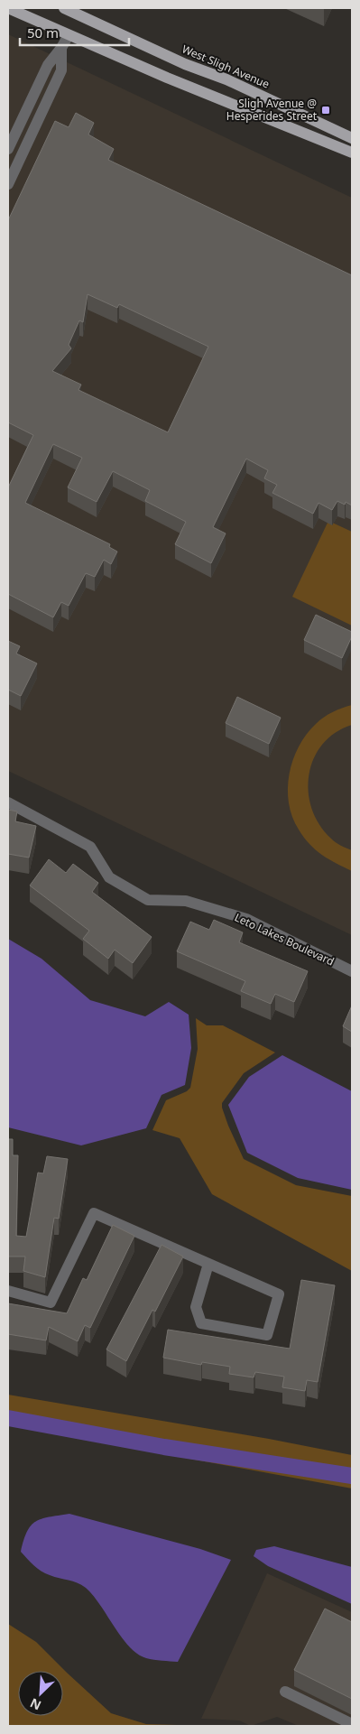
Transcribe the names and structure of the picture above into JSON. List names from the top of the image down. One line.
{"streets":{"main road":["West Sligh Avenue"],"street":["Leto Lakes Boulevard"]},"places":{"transit":["Sligh Avenue @ Hesperides Street"]},"scale_bar":"50 m","north":"bottom left"}
